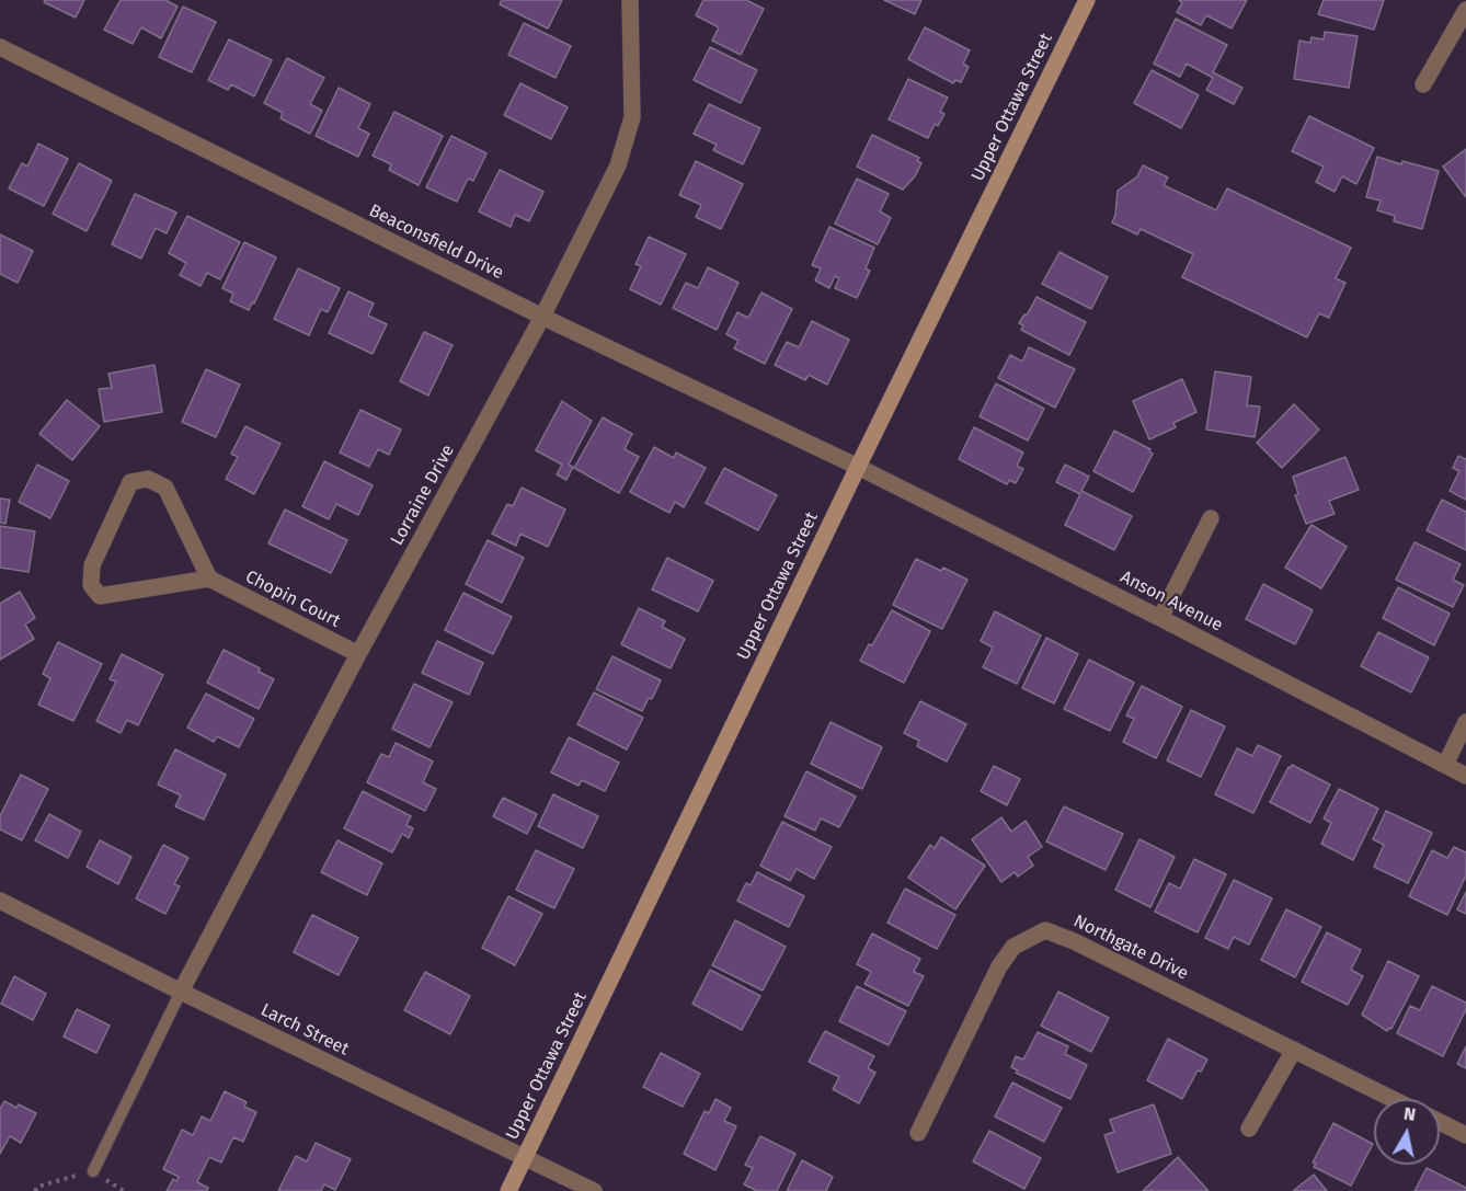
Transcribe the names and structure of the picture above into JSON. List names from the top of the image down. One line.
{"streets":{"main road":["Upper Ottawa Street"],"street":["Beaconsfield Drive","Lorraine Drive","Chopin Court","Anson Avenue","Northgate Drive","Larch Street"]},"crossings":[["Upper Ottawa Street","Beaconsfield Drive"],["Upper Ottawa Street","Anson Avenue"],["Upper Ottawa Street","Larch Street"],["Beaconsfield Drive","Lorraine Drive"],["Beaconsfield Drive","Anson Avenue"],["Lorraine Drive","Chopin Court"],["Lorraine Drive","Larch Street"]],"north":"top"}
